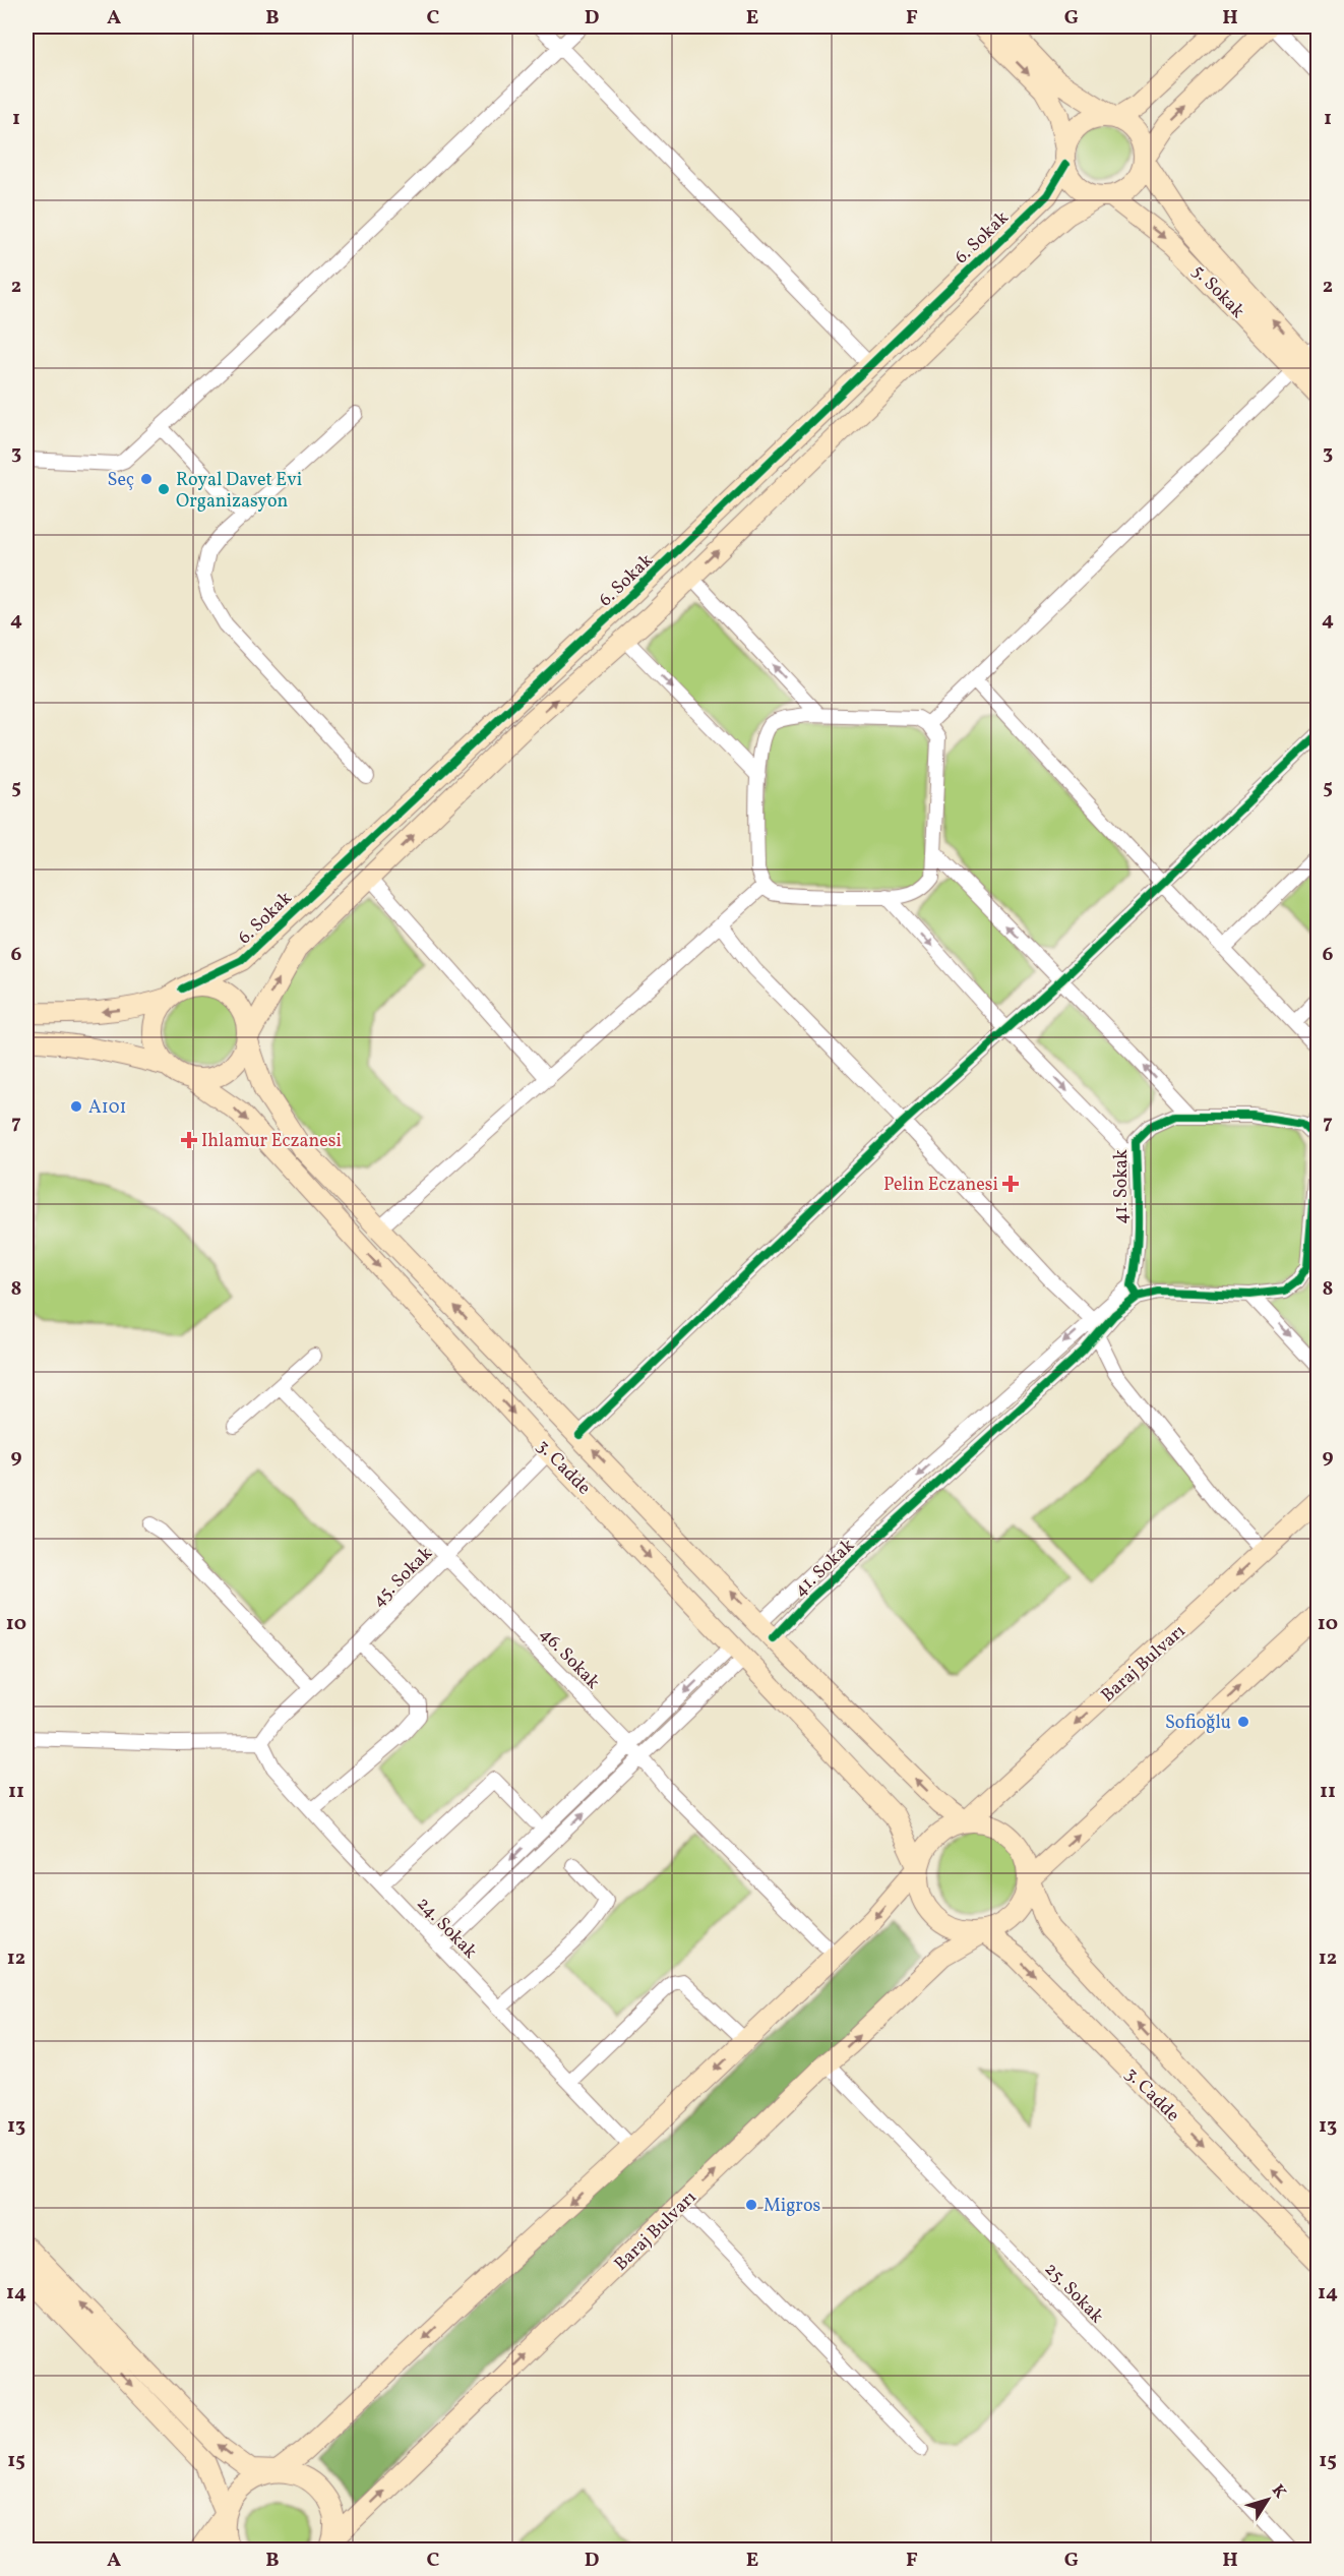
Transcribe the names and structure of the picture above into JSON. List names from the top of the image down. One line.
{"streets":{"main road":["6. Sokak","5. Sokak","3. Cadde","Baraj Bulvarı"],"street":["41. Sokak","45. Sokak","46. Sokak","24. Sokak","25. Sokak"]},"crossings":[["6. Sokak","5. Sokak"],["6. Sokak","3. Cadde"],["41. Sokak","3. Cadde"],["3. Cadde","45. Sokak"],["3. Cadde","Baraj Bulvarı"],["45. Sokak","46. Sokak"],["45. Sokak","24. Sokak"],["Baraj Bulvarı","25. Sokak"]],"places":{"other":["Seç","Royal Davet Evi Organizasyon","A101","Sofioğlu","Migros"],"health":["Ihlamur Eczanesi","Pelin Eczanesi"]},"north":"top right","grid":{"columns":["A","B","C","D","E","F","G","H"],"rows":["1","2","3","4","5","6","7","8","9","10","11","12","13","14","15"]}}
